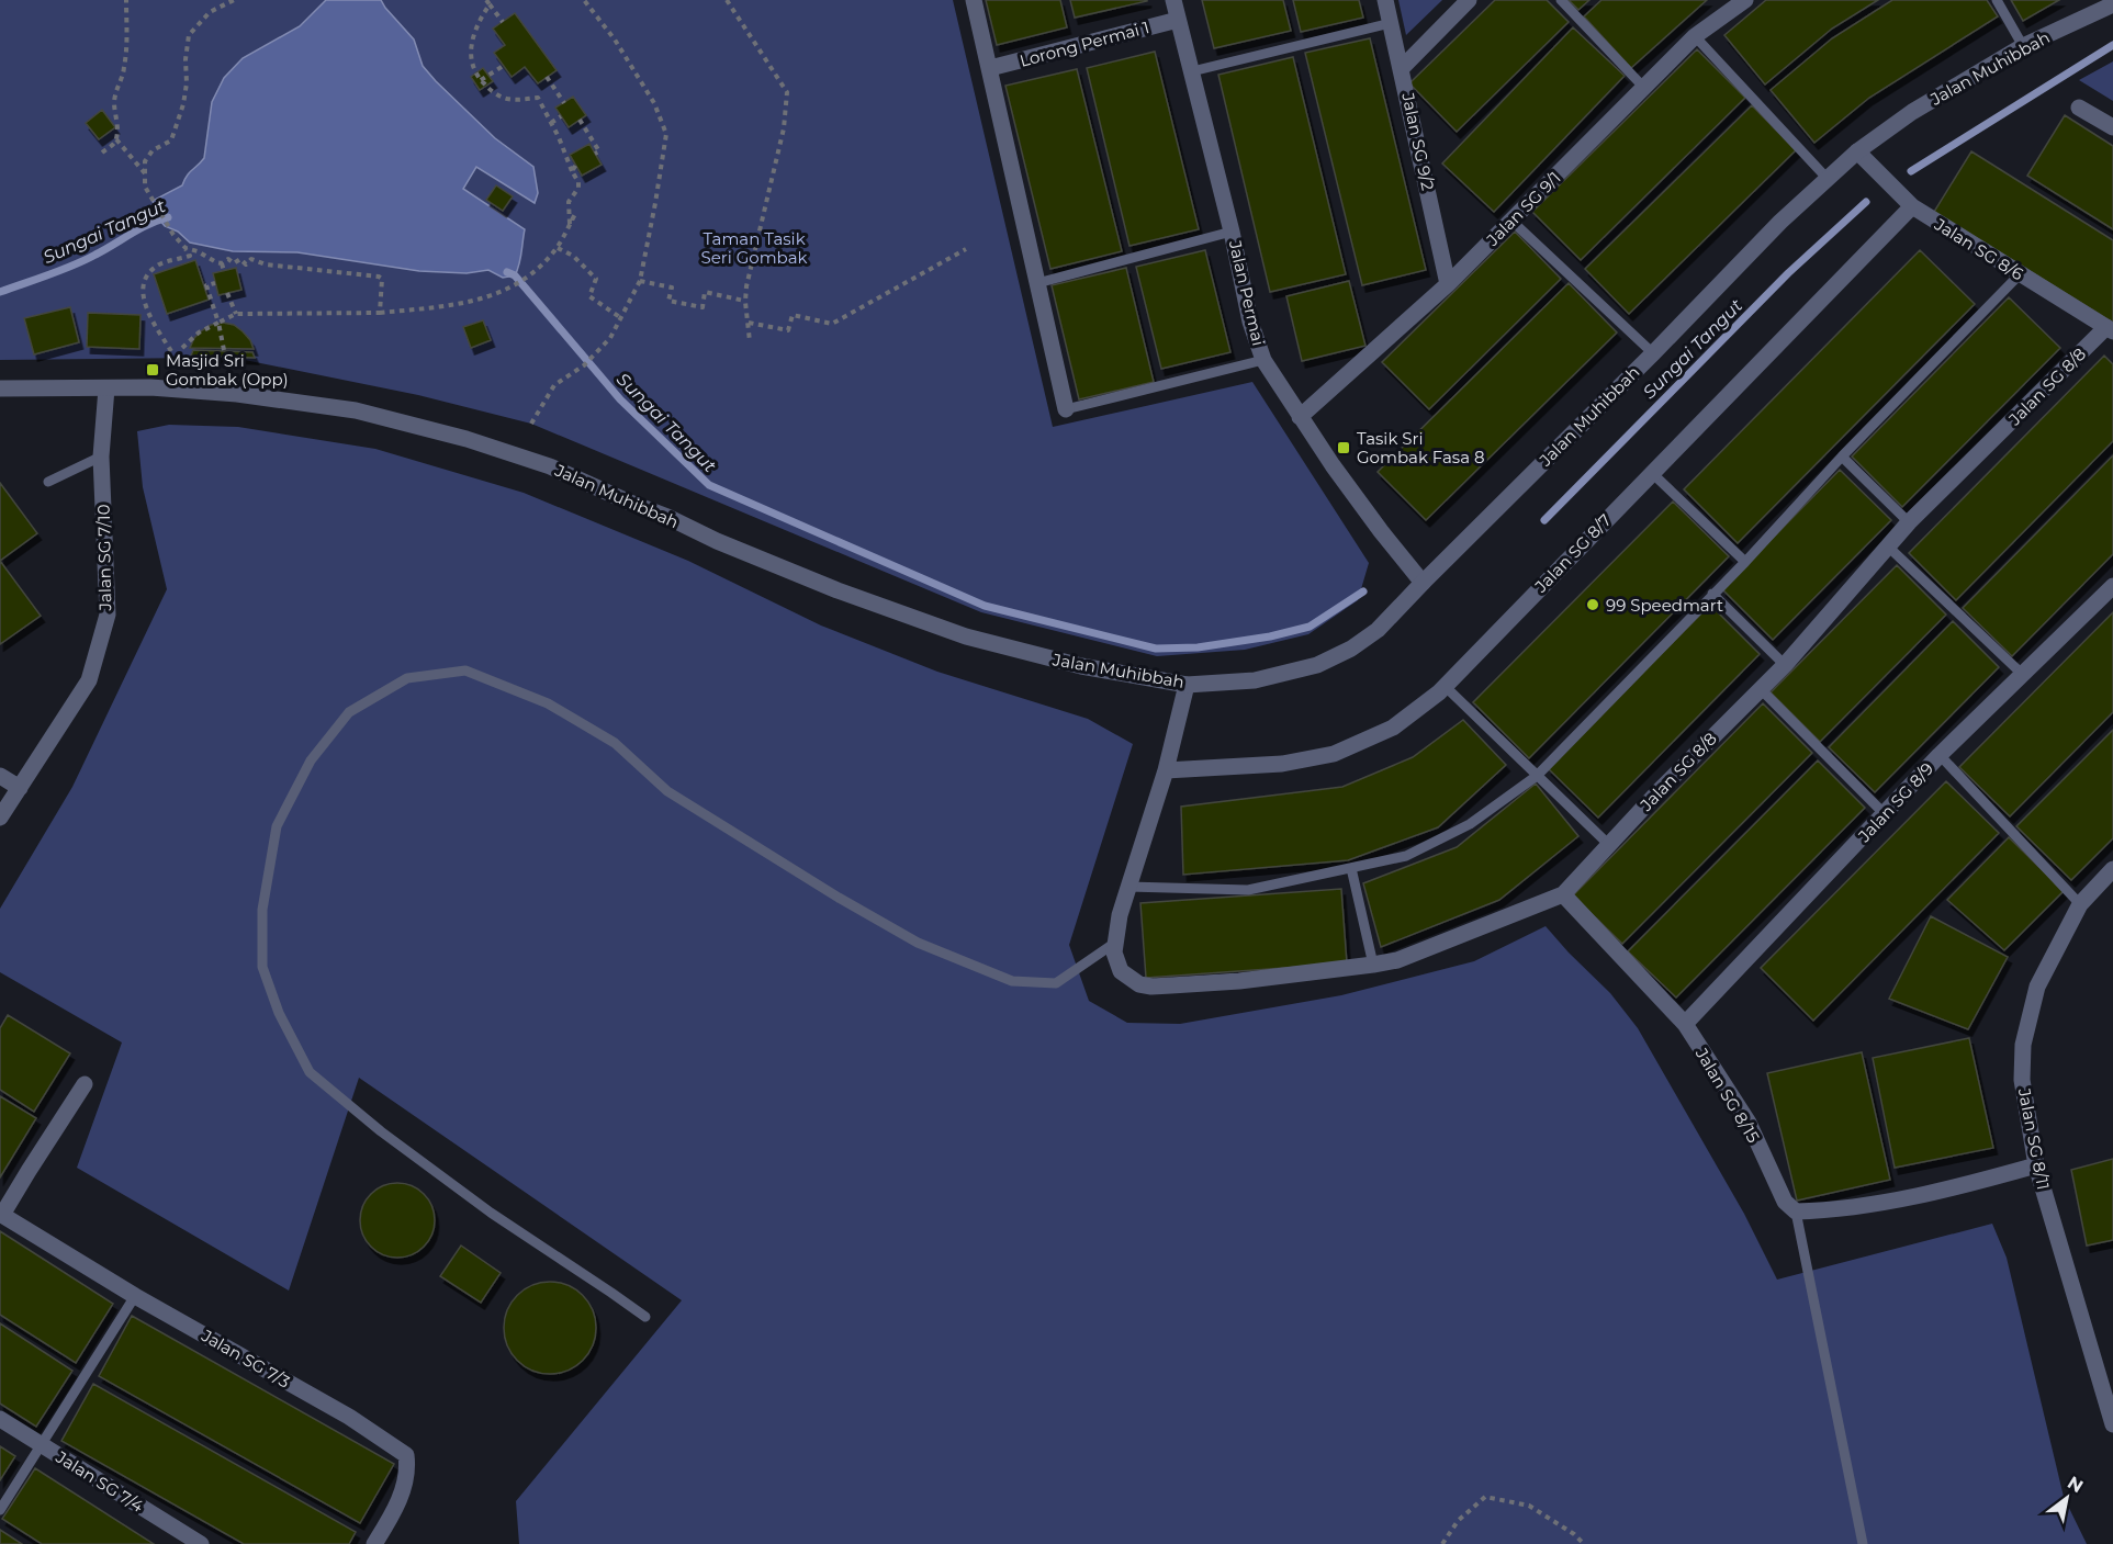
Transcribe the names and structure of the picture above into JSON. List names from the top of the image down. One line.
{"streets":{"street":["Lorong Permai 1","Jalan Muhibbah","Jalan SG 9/2","Jalan SG 9/1","Jalan SG 8/6","Jalan Permai","Jalan SG 8/8","Jalan SG 8/7","Jalan SG 7/10","Jalan SG 8/9","Jalan SG 8/15","Jalan SG 8/11","Jalan SG 7/3","Jalan SG 7/4"]},"crossings":[["Lorong Permai 1","Jalan Permai"],["Jalan Muhibbah","Jalan SG 8/6"],["Jalan Muhibbah","Jalan Permai"],["Jalan Muhibbah","Jalan SG 7/10"],["Jalan SG 9/2","Jalan SG 9/1"],["Jalan SG 9/1","Jalan Permai"],["Jalan SG 8/6","Jalan SG 8/8"],["Jalan SG 8/6","Jalan SG 8/7"],["Jalan SG 8/8","Jalan SG 8/15"],["Jalan SG 8/9","Jalan SG 8/15"]],"water":["Sungai Tangut"],"parks":["Taman Tasik Seri Gombak"],"places":{"transit":["Masjid Sri Gombak (Opp)","Tasik Sri Gombak Fasa 8"],"other":["99 Speedmart"]},"north":"top right"}
